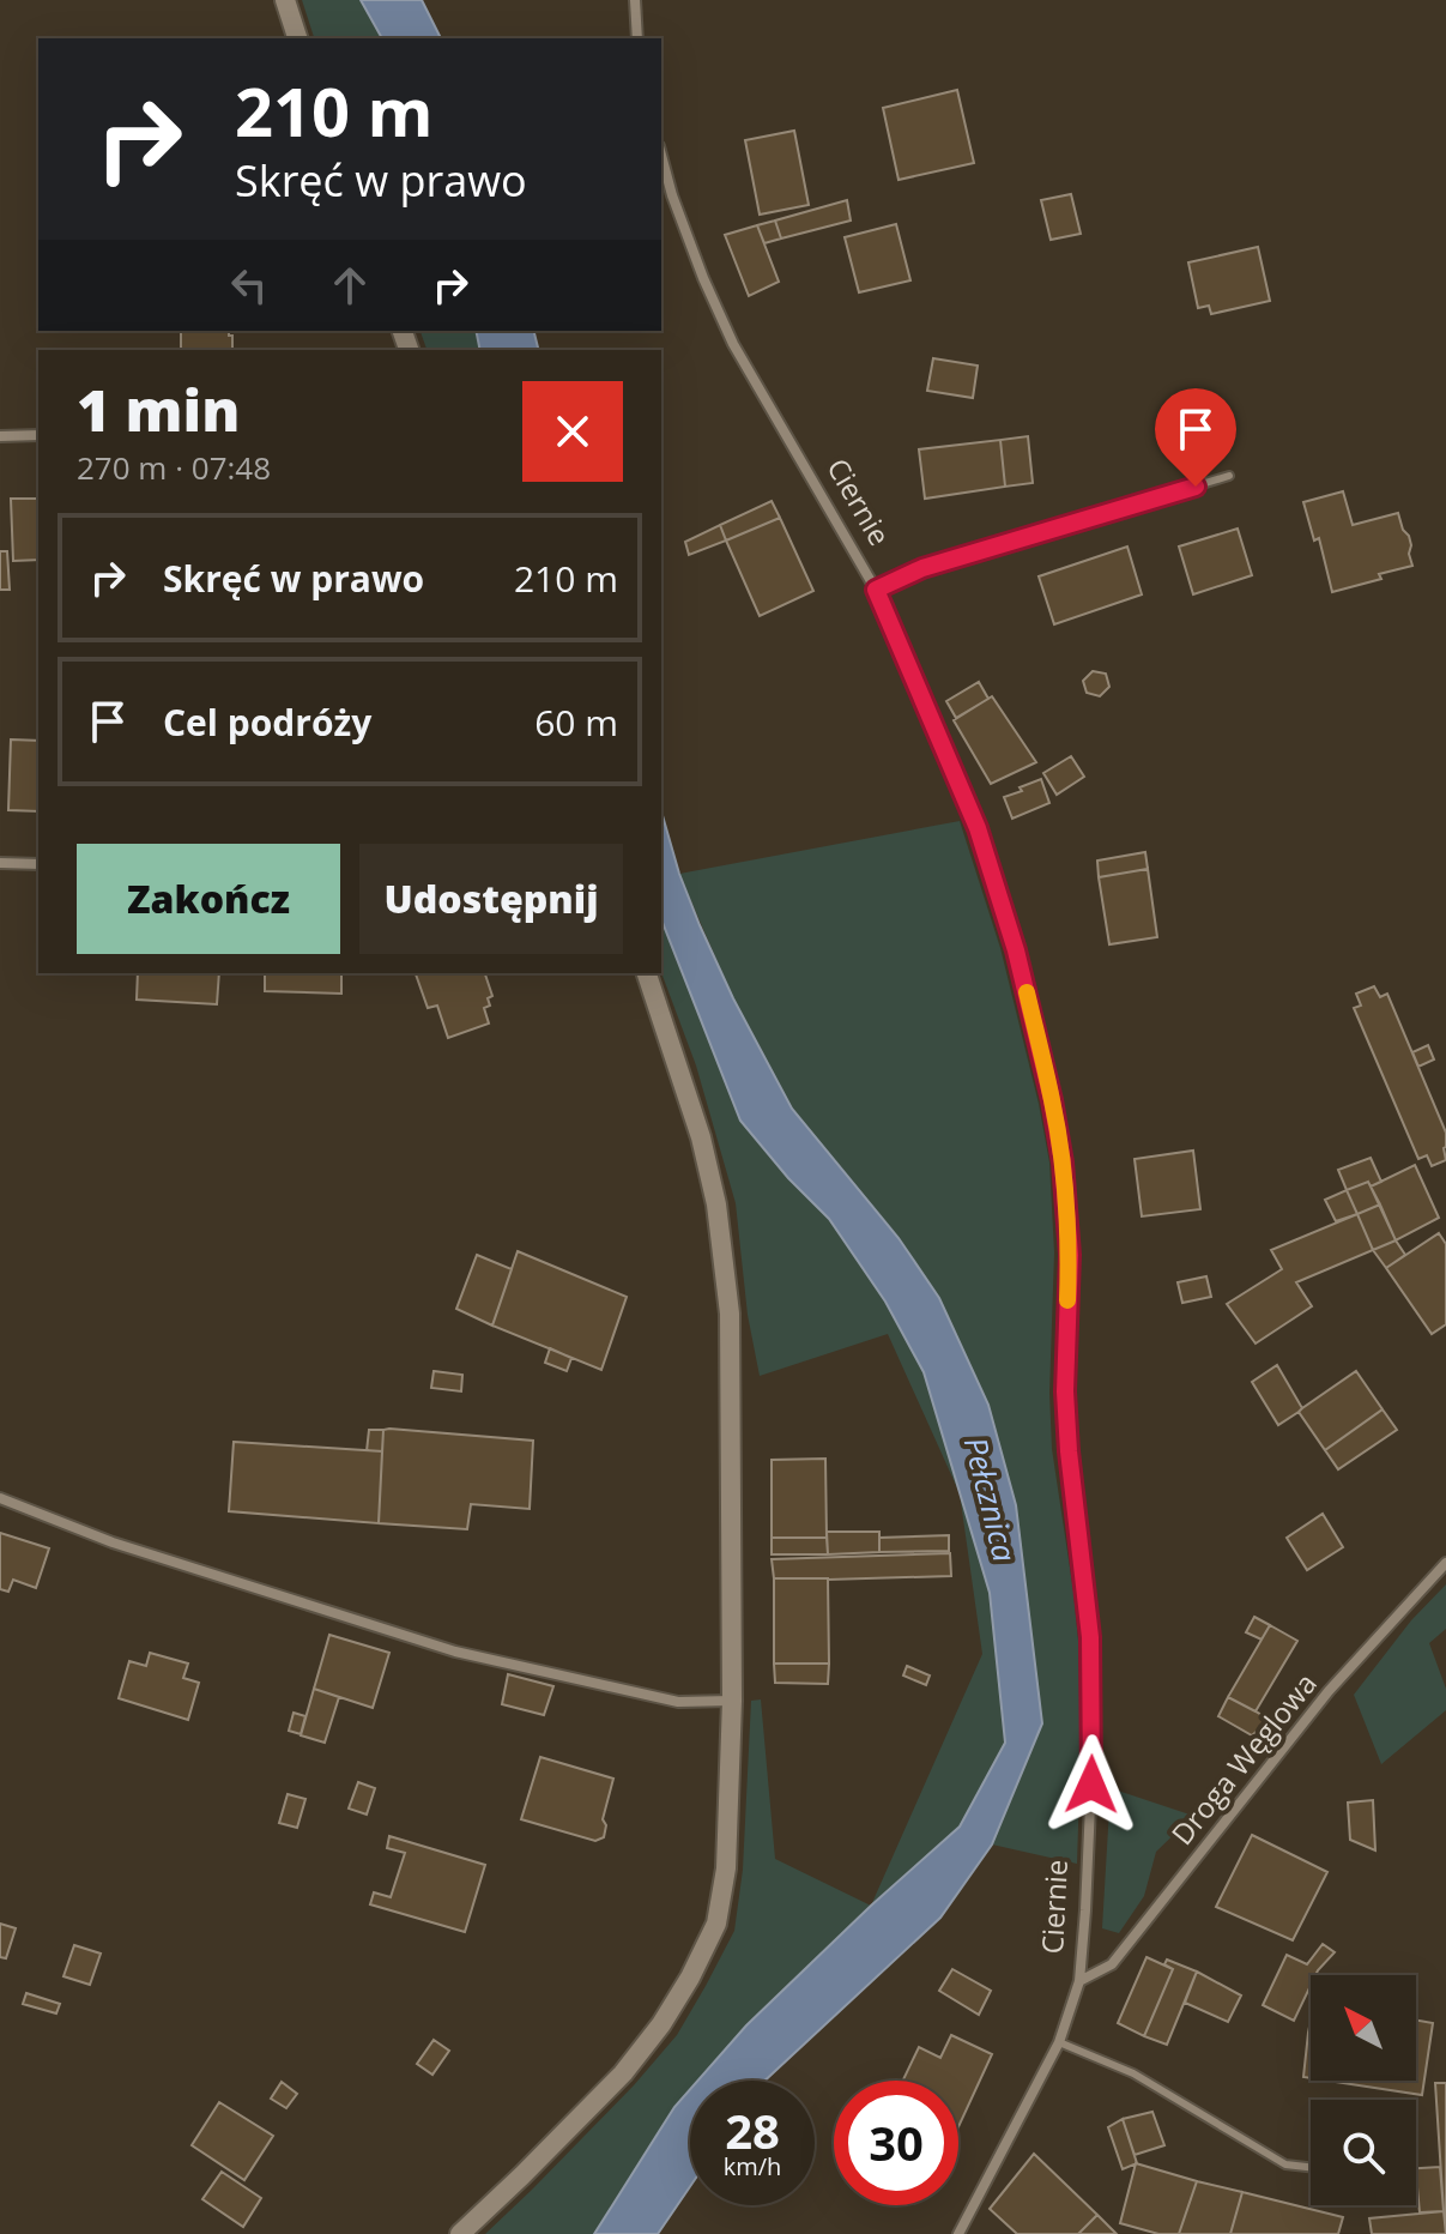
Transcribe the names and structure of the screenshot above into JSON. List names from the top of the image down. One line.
{"streets":{"street":["Ciernie","Droga Węglowa"]},"crossings":[["Ciernie","Droga Węglowa"]],"water":["Pełcznica"],"north":"top left","page":{"turn":["210 m","Skręć w prawo"],"heading":["1 min","270 m · 07:48"],"list":[{"name":"Skręć w prawo","value":"210 m"},{"name":"Cel podróży","value":"60 m"}],"buttons":["Zakończ","Udostępnij"],"speed":"28 km/h","limit":"30"}}
